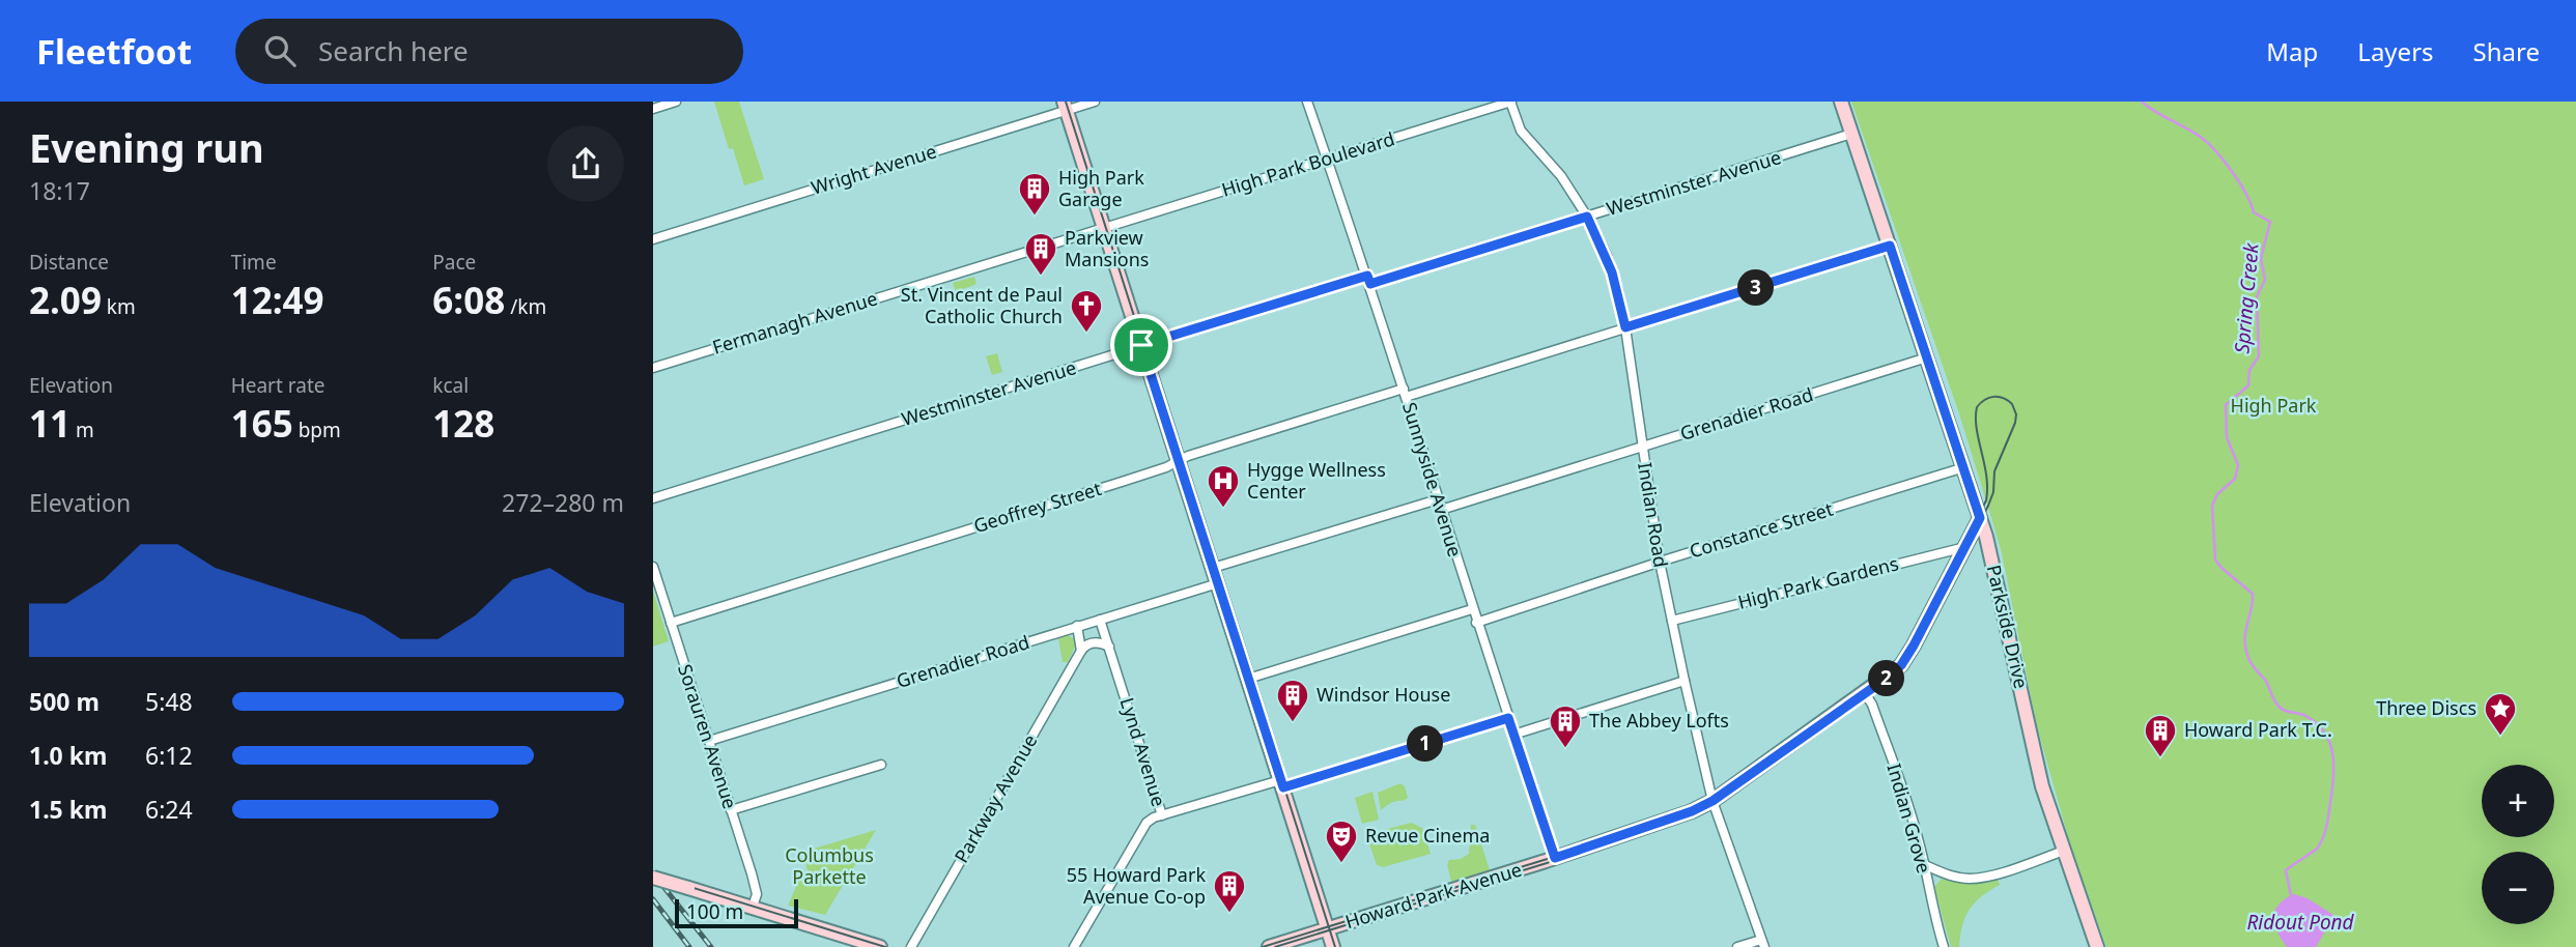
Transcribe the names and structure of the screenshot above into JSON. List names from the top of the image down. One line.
{"streets":{"street":["High Park Boulevard","Wright Avenue","Westminster Avenue","Fermanagh Avenue","Grenadier Road","Sunnyside Avenue","Geoffrey Street","Indian Road","Constance Street","High Park Gardens","Parkside Drive","Sorauren Avenue","Lynd Avenue","Parkway Avenue","Indian Grove","Howard Park Avenue"]},"crossings":[["High Park Boulevard","Fermanagh Avenue"],["High Park Boulevard","Sunnyside Avenue"],["High Park Boulevard","Indian Road"],["Westminster Avenue","Sunnyside Avenue"],["Westminster Avenue","Indian Road"],["Westminster Avenue","Parkside Drive"],["Grenadier Road","Sunnyside Avenue"],["Grenadier Road","Indian Road"],["Grenadier Road","Parkside Drive"],["Grenadier Road","Sorauren Avenue"],["Grenadier Road","Lynd Avenue"],["Sunnyside Avenue","Geoffrey Street"],["Sunnyside Avenue","Constance Street"],["Sunnyside Avenue","Howard Park Avenue"],["Geoffrey Street","Indian Road"],["Geoffrey Street","Parkside Drive"],["Geoffrey Street","Sorauren Avenue"],["Indian Road","Constance Street"],["Indian Road","High Park Gardens"],["Indian Road","Howard Park Avenue"],["Constance Street","Parkside Drive"],["High Park Gardens","Howard Park Avenue"],["Parkside Drive","Howard Park Avenue"],["Indian Grove","Howard Park Avenue"]],"water":["Spring Creek","Ridout Pond"],"parks":["High Park","Columbus Parkette"],"places":{"building":["High Park Garage","Parkview Mansions","Windsor House","The Abbey Lofts","Howard Park T.C.","55 Howard Park Avenue Co-op"],"church":["St. Vincent de Paul Catholic Church"],"hospital":["Hygge Wellness Center"],"place":["Three Discs"],"theatre":["Revue Cinema"]},"scale_bar":"100 m","page":{"header":"Fleetfoot","search":"Search here","nav":["Map","Layers","Share"],"heading":["Evening run","18:17"],"stats":[["Distance","2.09 km"],["Time","12:49"],["Pace","6:08 /km"],["Elevation","11 m"],["Heart rate","165 bpm"],["kcal","128"]],"pins":["3","2","1"],"chart":["Elevation","272–280 m"],"list":[{"name":"500 m","note":"5:48"},{"name":"1.0 km","note":"6:12"},{"name":"1.5 km","note":"6:24"}],"map_buttons":["+","−"],"scale":"100 m"}}
